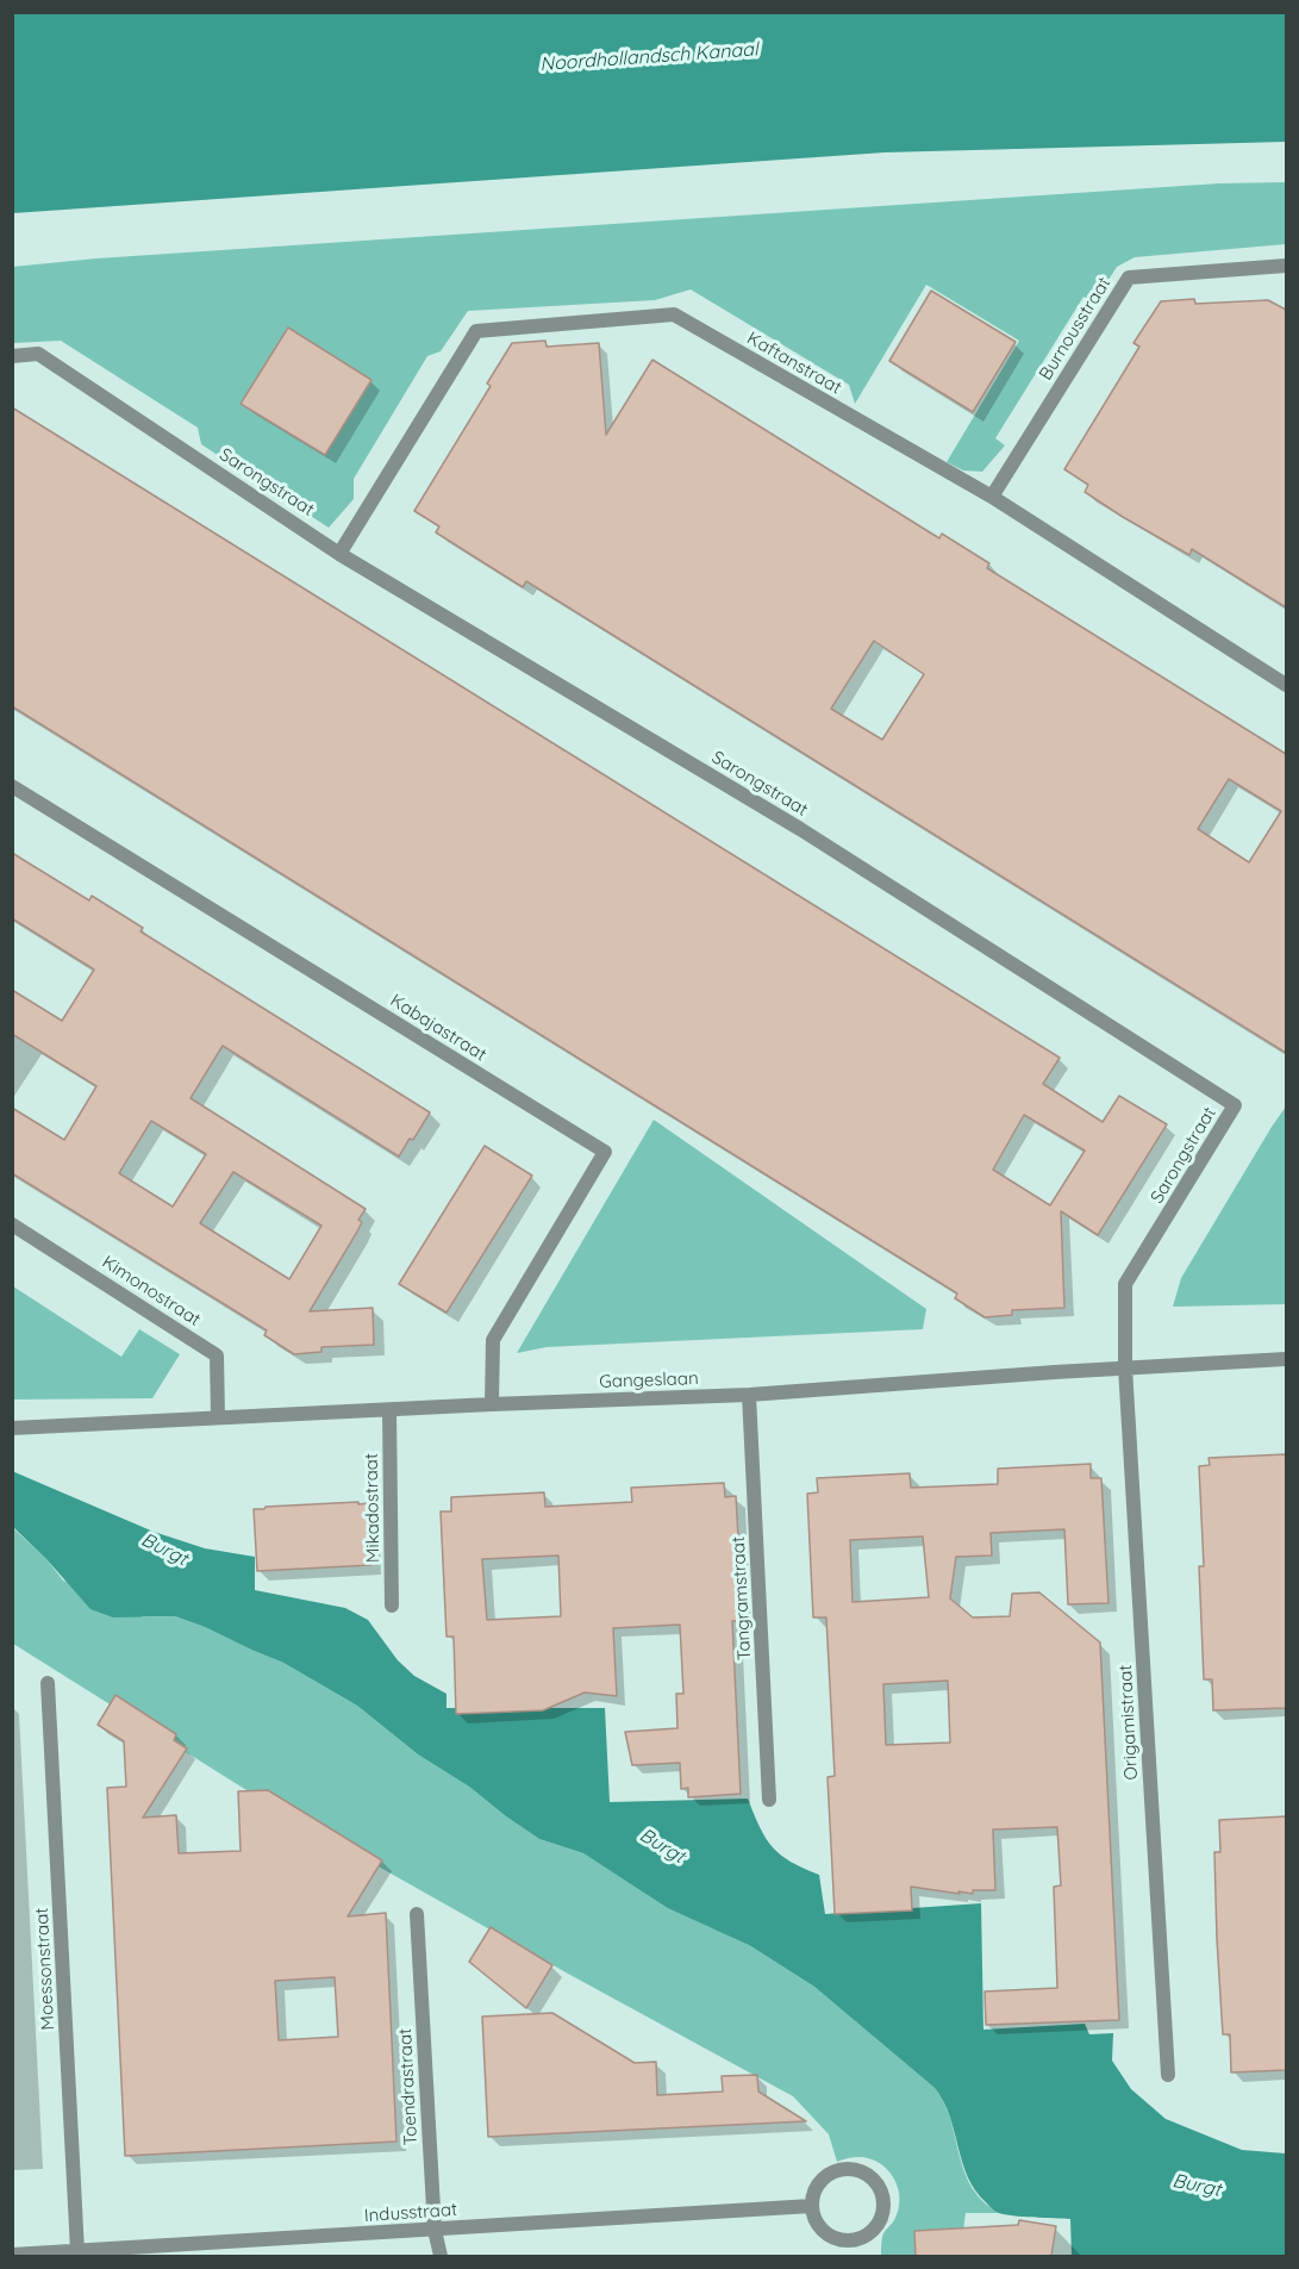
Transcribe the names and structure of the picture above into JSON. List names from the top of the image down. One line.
{"streets":{"street":["Burnousstraat","Kaftanstraat","Sarongstraat","Kabajastraat","Kimonostraat","Gangeslaan","Mikadostraat","Tangramstraat","Origamistraat","Moessonstraat","Toendrastraat","Indusstraat"]},"crossings":[["Burnousstraat","Kaftanstraat"],["Kaftanstraat","Sarongstraat"],["Sarongstraat","Gangeslaan"],["Sarongstraat","Origamistraat"],["Kabajastraat","Gangeslaan"],["Kimonostraat","Gangeslaan"],["Gangeslaan","Mikadostraat"],["Gangeslaan","Tangramstraat"],["Gangeslaan","Origamistraat"],["Moessonstraat","Indusstraat"],["Toendrastraat","Indusstraat"]],"water":["Noordhollandsch Kanaal","Burgt"]}
